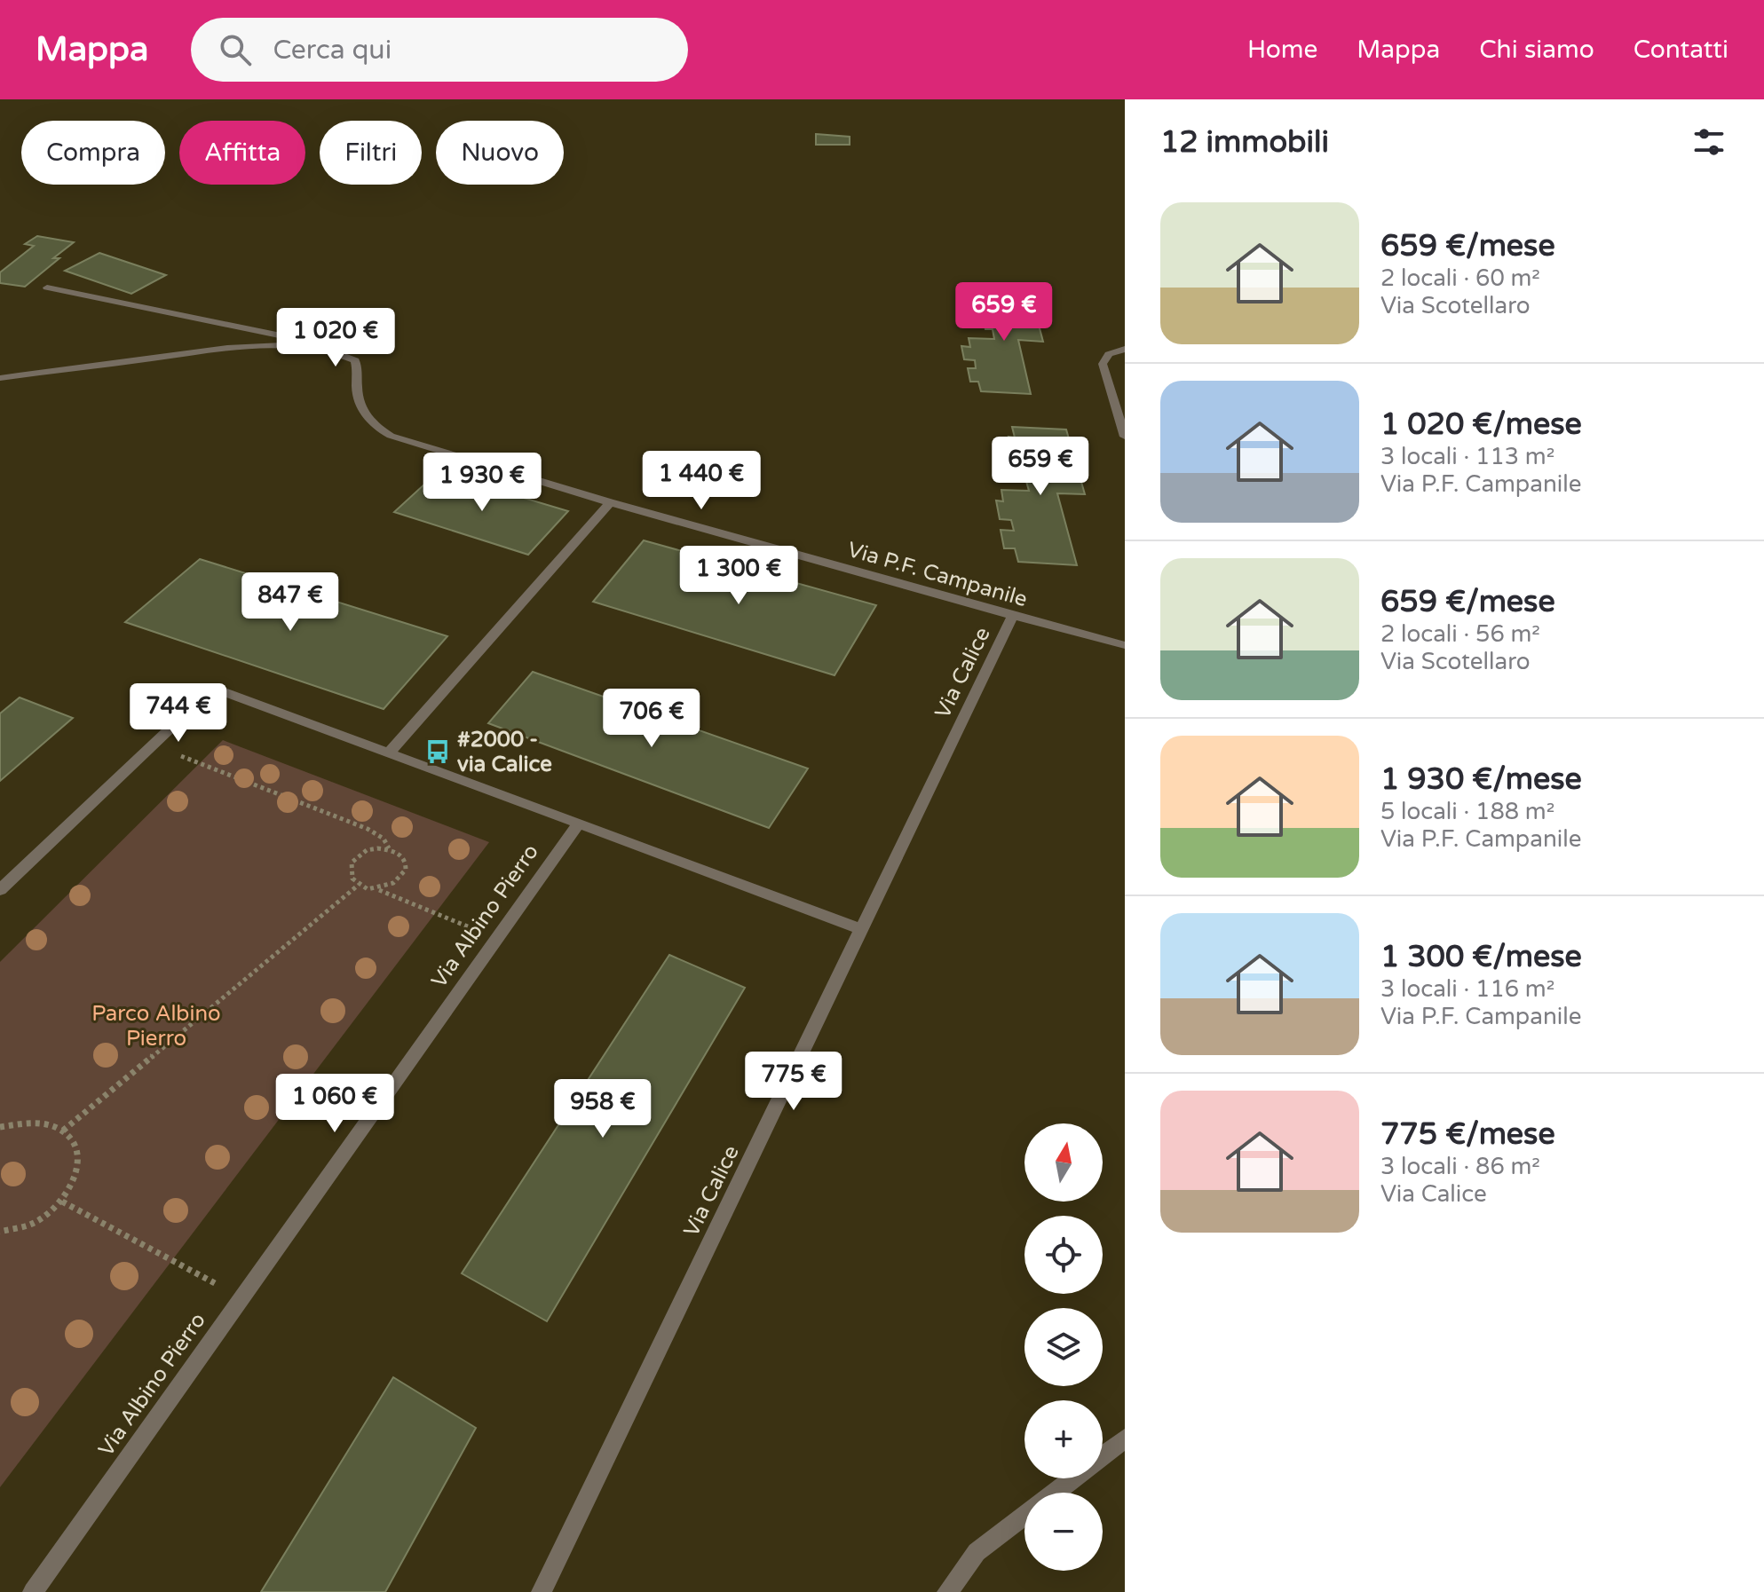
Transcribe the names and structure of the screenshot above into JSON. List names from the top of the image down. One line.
{"streets":{"street":["Via P.F. Campanile","Via Calice","Via Albino Pierro"]},"crossings":[["Via P.F. Campanile","Via Calice"]],"parks":["Parco Albino Pierro"],"places":{"bus stop":["#2000 - via Calice"]},"north":"top","page":{"header":"Mappa","search":"Cerca qui","nav":["Home","Mappa","Chi siamo","Contatti"],"heading":"12 immobili","chip":["Compra","Affitta","Filtri","Nuovo"],"list":[{"name":"659 €/mese","note":"2 locali · 60 m² · Via Scotellaro"},{"name":"1 020 €/mese","note":"3 locali · 113 m² · Via P.F. Campanile"},{"name":"659 €/mese","note":"2 locali · 56 m² · Via Scotellaro"},{"name":"1 930 €/mese","note":"5 locali · 188 m² · Via P.F. Campanile"},{"name":"1 300 €/mese","note":"3 locali · 116 m² · Via P.F. Campanile"},{"name":"775 €/mese","note":"3 locali · 86 m² · Via Calice"}],"price":["659 €","1 020 €","659 €","1 440 €","1 930 €","1 300 €","847 €","744 €","706 €","775 €","1 060 €","958 €"],"map_buttons":["+","−"]}}
